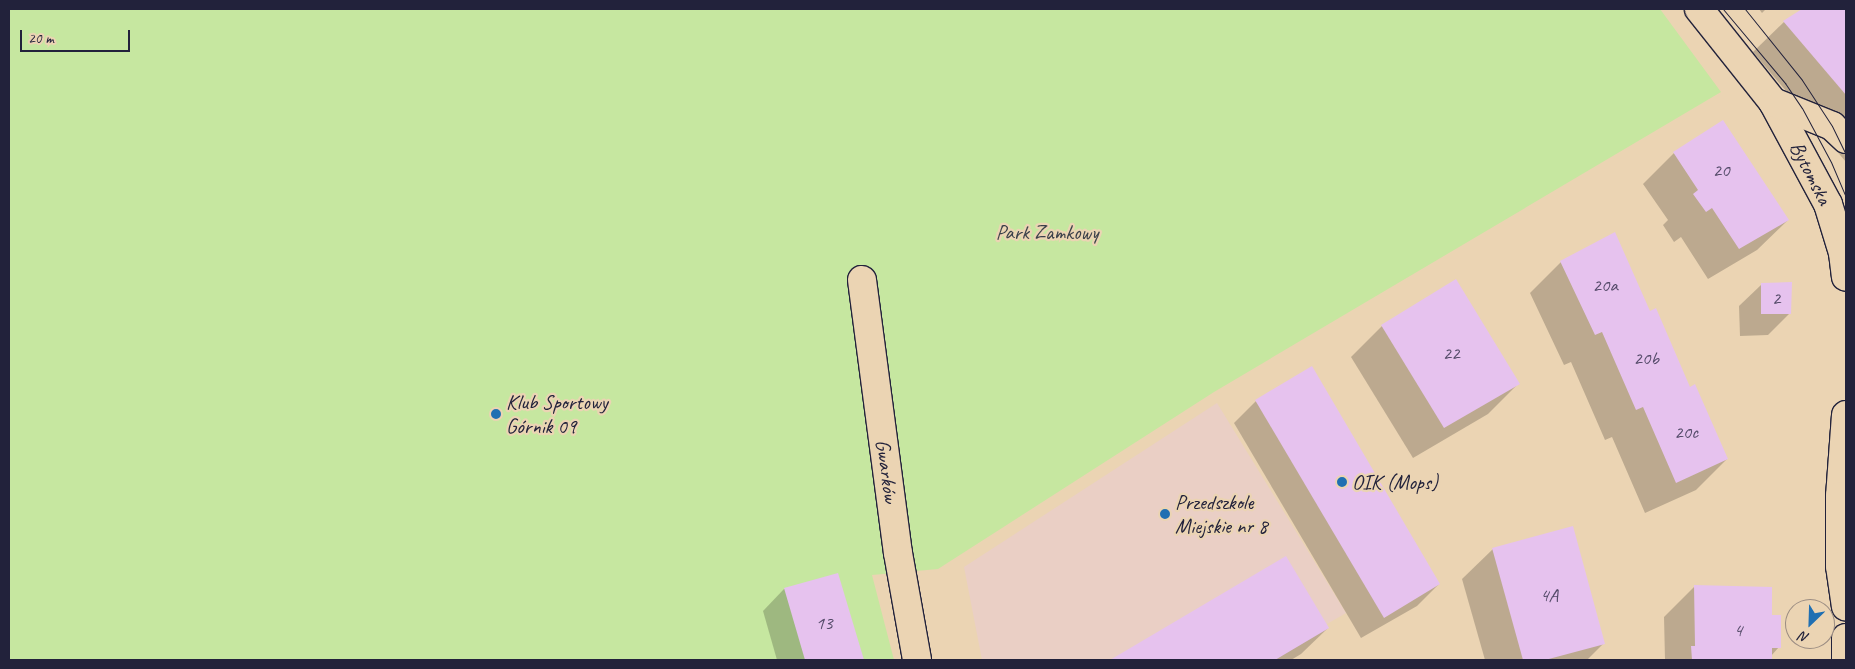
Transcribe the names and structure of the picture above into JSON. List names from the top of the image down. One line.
{"streets":{"street":["Bytomska","Gwarków"]},"parks":["Park Zamkowy"],"places":["Klub Sportowy Górnik 09","OIK (Mops)","Przedszkole Miejskie nr 8"],"house_numbers":["20","20a","2","22","20b","20c","4A","13","4"],"scale_bar":"20 m","north":"bottom left"}
